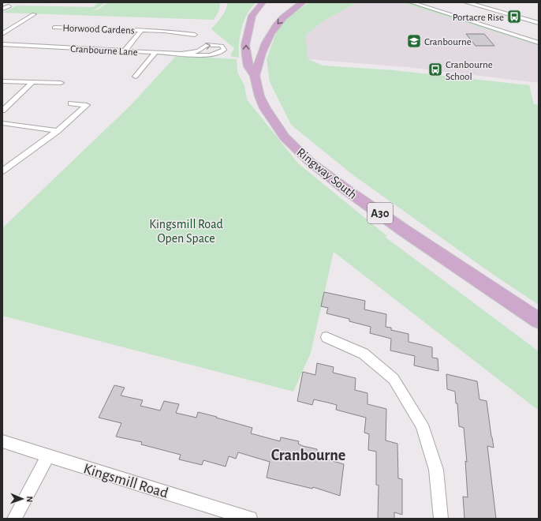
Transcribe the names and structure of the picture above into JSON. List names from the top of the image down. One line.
{"streets":{"main road":["Ringway South","A30"],"street":["Horwood Gardens","Cranbourne Lane","Kingsmill Road"]},"crossings":[["Horwood Gardens","Cranbourne Lane"]],"districts":["Cranbourne"],"parks":["Kingsmill Road Open Space"],"places":{"bus stop":["Portacre Rise","Cranbourne School"],"school or university":["Cranbourne"]},"north":"right"}
